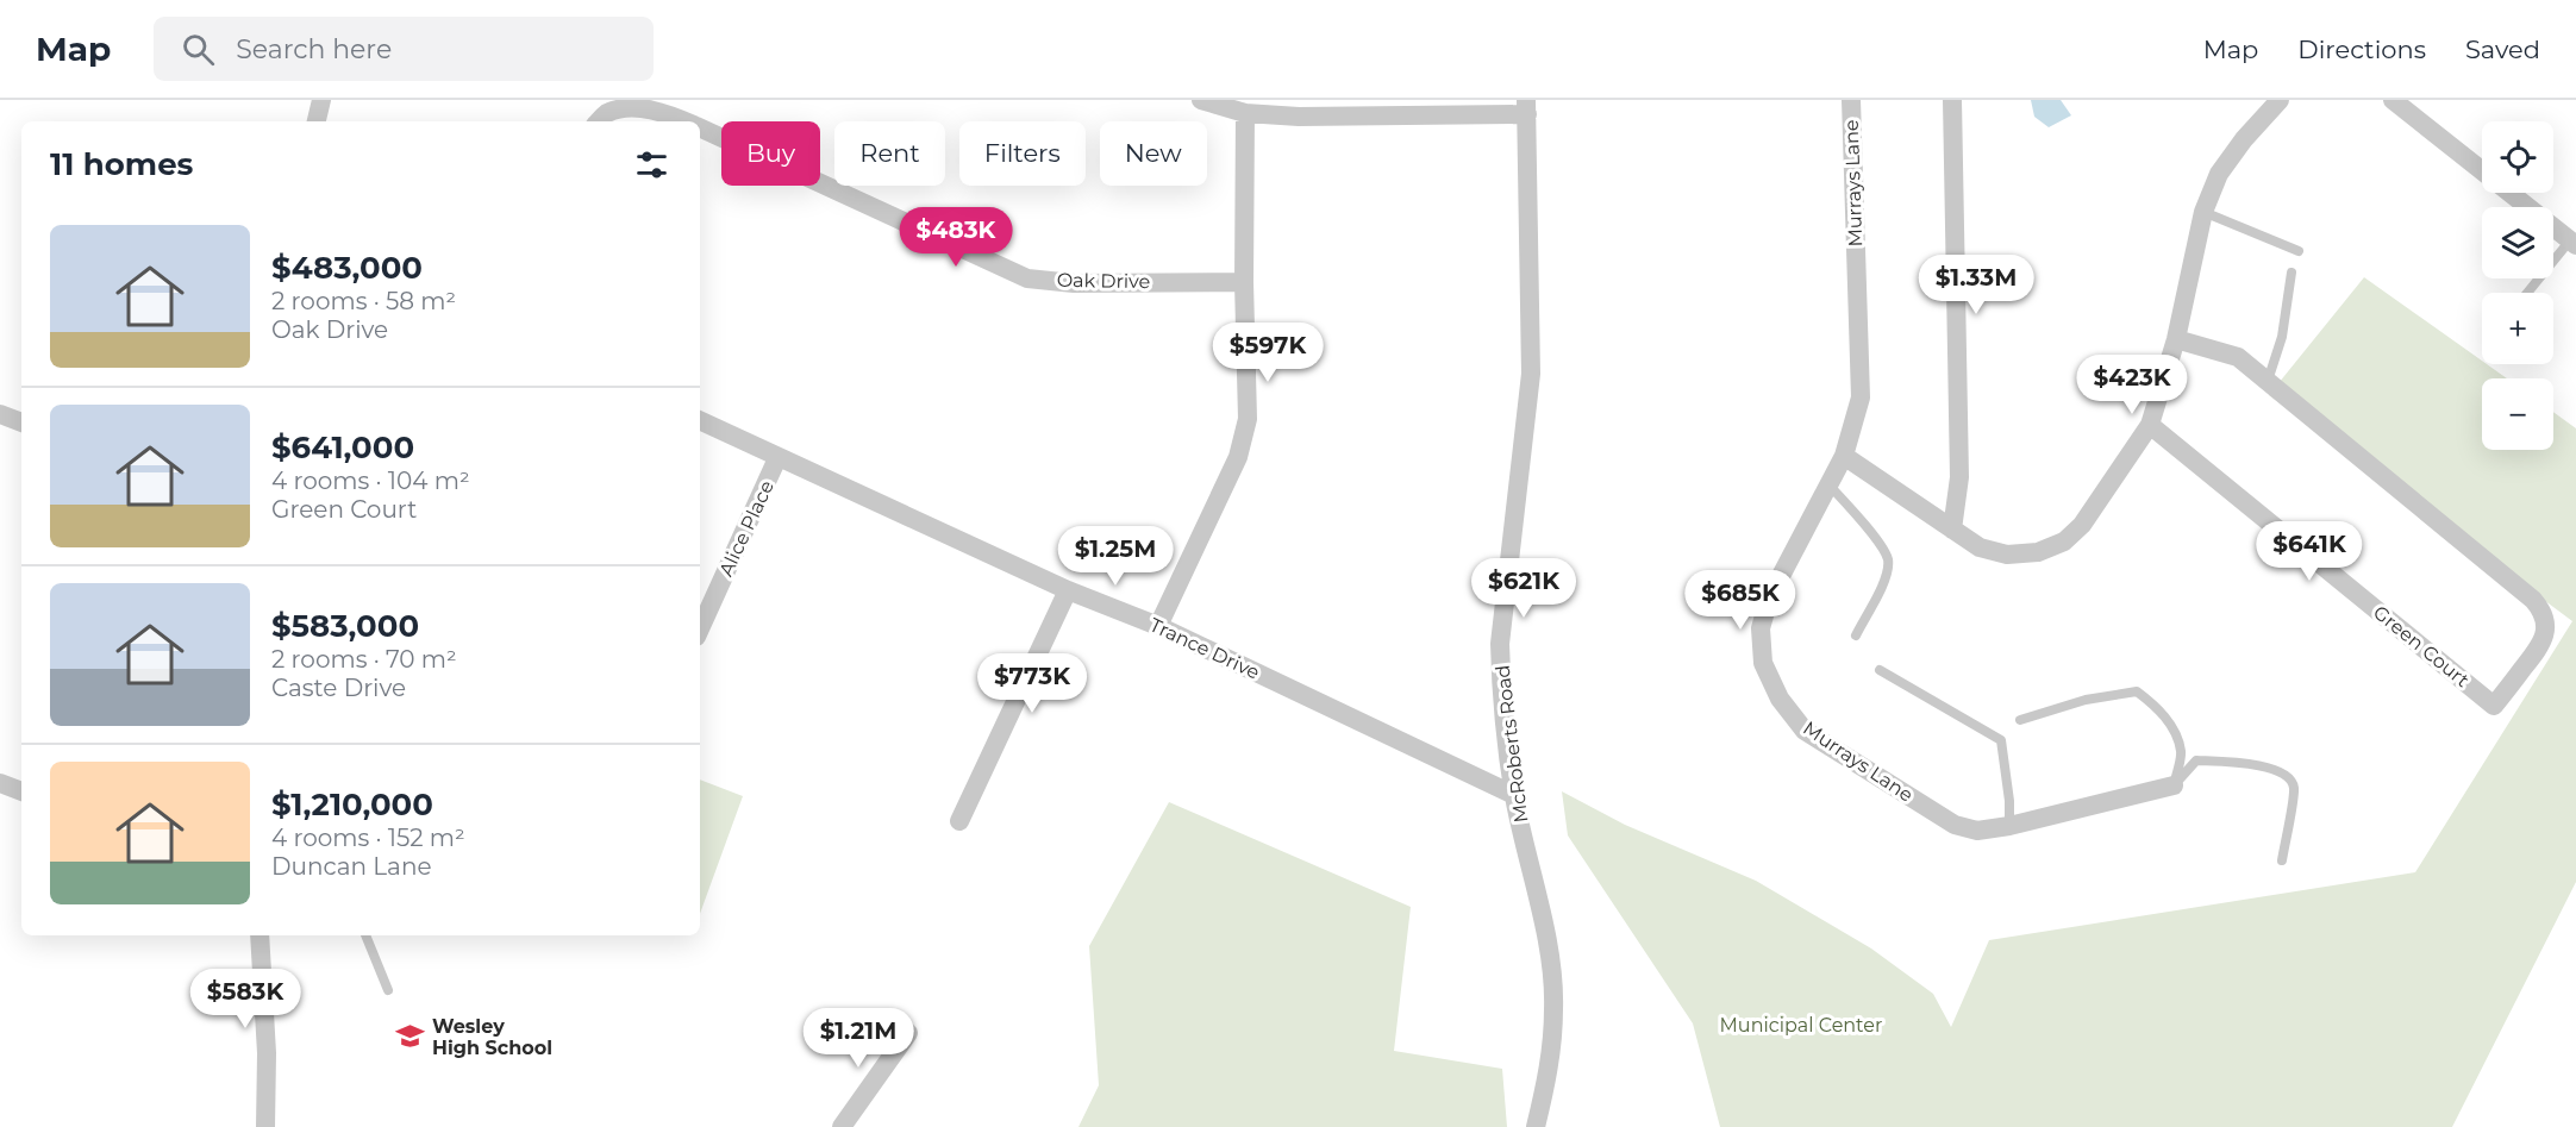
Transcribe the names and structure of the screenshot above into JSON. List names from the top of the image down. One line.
{"streets":{"street":["Murrays Lane","Oak Drive","Alice Place","Green Court","Trance Drive","McRoberts Road"]},"crossings":[["Alice Place","Trance Drive"],["Trance Drive","McRoberts Road"]],"parks":["Municipal Center"],"places":{"school or university":["Wesley High School"]},"page":{"header":"Map","search":"Search here","nav":["Map","Directions","Saved"],"map_buttons":["+","−"],"chip":["Buy","Rent","Filters","New"],"heading":"11 homes","price":["$483K","$1.33M","$597K","$423K","$641K","$1.25M","$621K","$685K","$773K","$583K","$1.21M"],"list":[{"name":"$483,000","note":"2 rooms · 58 m² · Oak Drive"},{"name":"$641,000","note":"4 rooms · 104 m² · Green Court"},{"name":"$583,000","note":"2 rooms · 70 m² · Caste Drive"},{"name":"$1,210,000","note":"4 rooms · 152 m² · Duncan Lane"}]}}
